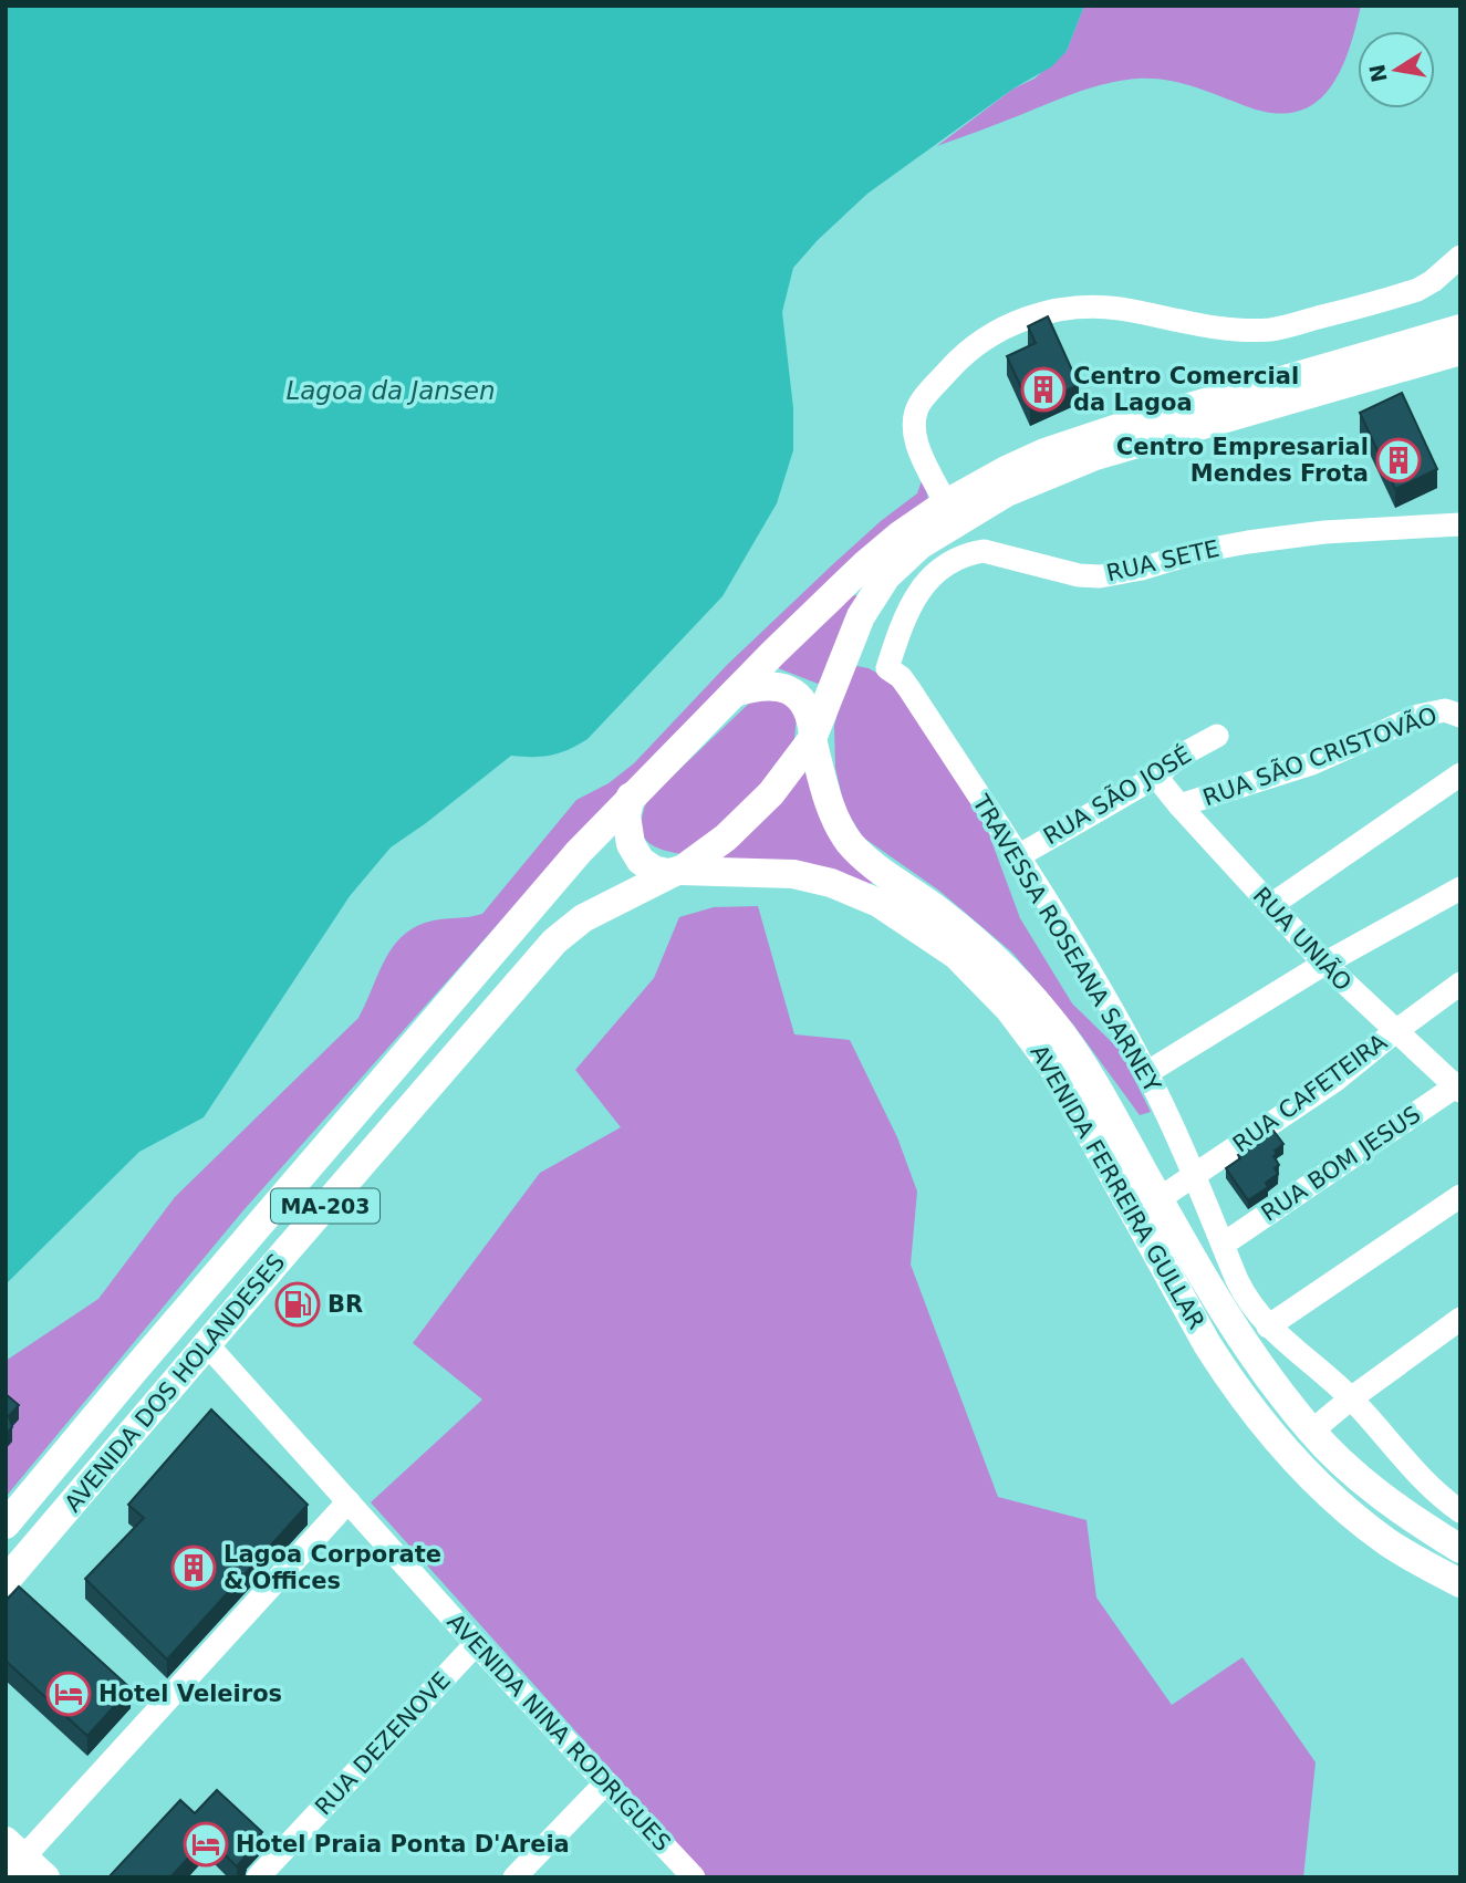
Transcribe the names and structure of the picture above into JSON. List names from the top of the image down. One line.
{"streets":{"main road":["AVENIDA FERREIRA GULLAR","MA-203","AVENIDA DOS HOLANDESES"],"street":["RUA SETE","RUA SÃO CRISTOVÃO","RUA SÃO JOSÉ","RUA UNIÃO","TRAVESSA ROSEANA SARNEY","RUA CAFETEIRA","RUA BOM JESUS","AVENIDA NINA RODRIGUES","RUA DEZENOVE"]},"crossings":[["RUA SETE","TRAVESSA ROSEANA SARNEY"],["RUA SÃO CRISTOVÃO","RUA UNIÃO"],["RUA SÃO JOSÉ","RUA UNIÃO"],["RUA SÃO JOSÉ","TRAVESSA ROSEANA SARNEY"],["RUA UNIÃO","RUA CAFETEIRA"],["RUA UNIÃO","RUA BOM JESUS"],["TRAVESSA ROSEANA SARNEY","RUA CAFETEIRA"],["TRAVESSA ROSEANA SARNEY","RUA BOM JESUS"],["RUA CAFETEIRA","AVENIDA FERREIRA GULLAR"],["AVENIDA FERREIRA GULLAR","MA-203"],["AVENIDA FERREIRA GULLAR","AVENIDA DOS HOLANDESES"],["MA-203","AVENIDA DOS HOLANDESES"],["AVENIDA DOS HOLANDESES","AVENIDA NINA RODRIGUES"],["AVENIDA NINA RODRIGUES","RUA DEZENOVE"]],"water":["Lagoa da Jansen"],"places":{"building":["Centro Comercial da Lagoa","Centro Empresarial Mendes Frota","Lagoa Corporate & Offices"],"fuel station":["BR"],"hotel":["Hotel Veleiros","Hotel Praia Ponta D'Areia"]},"north":"left"}
